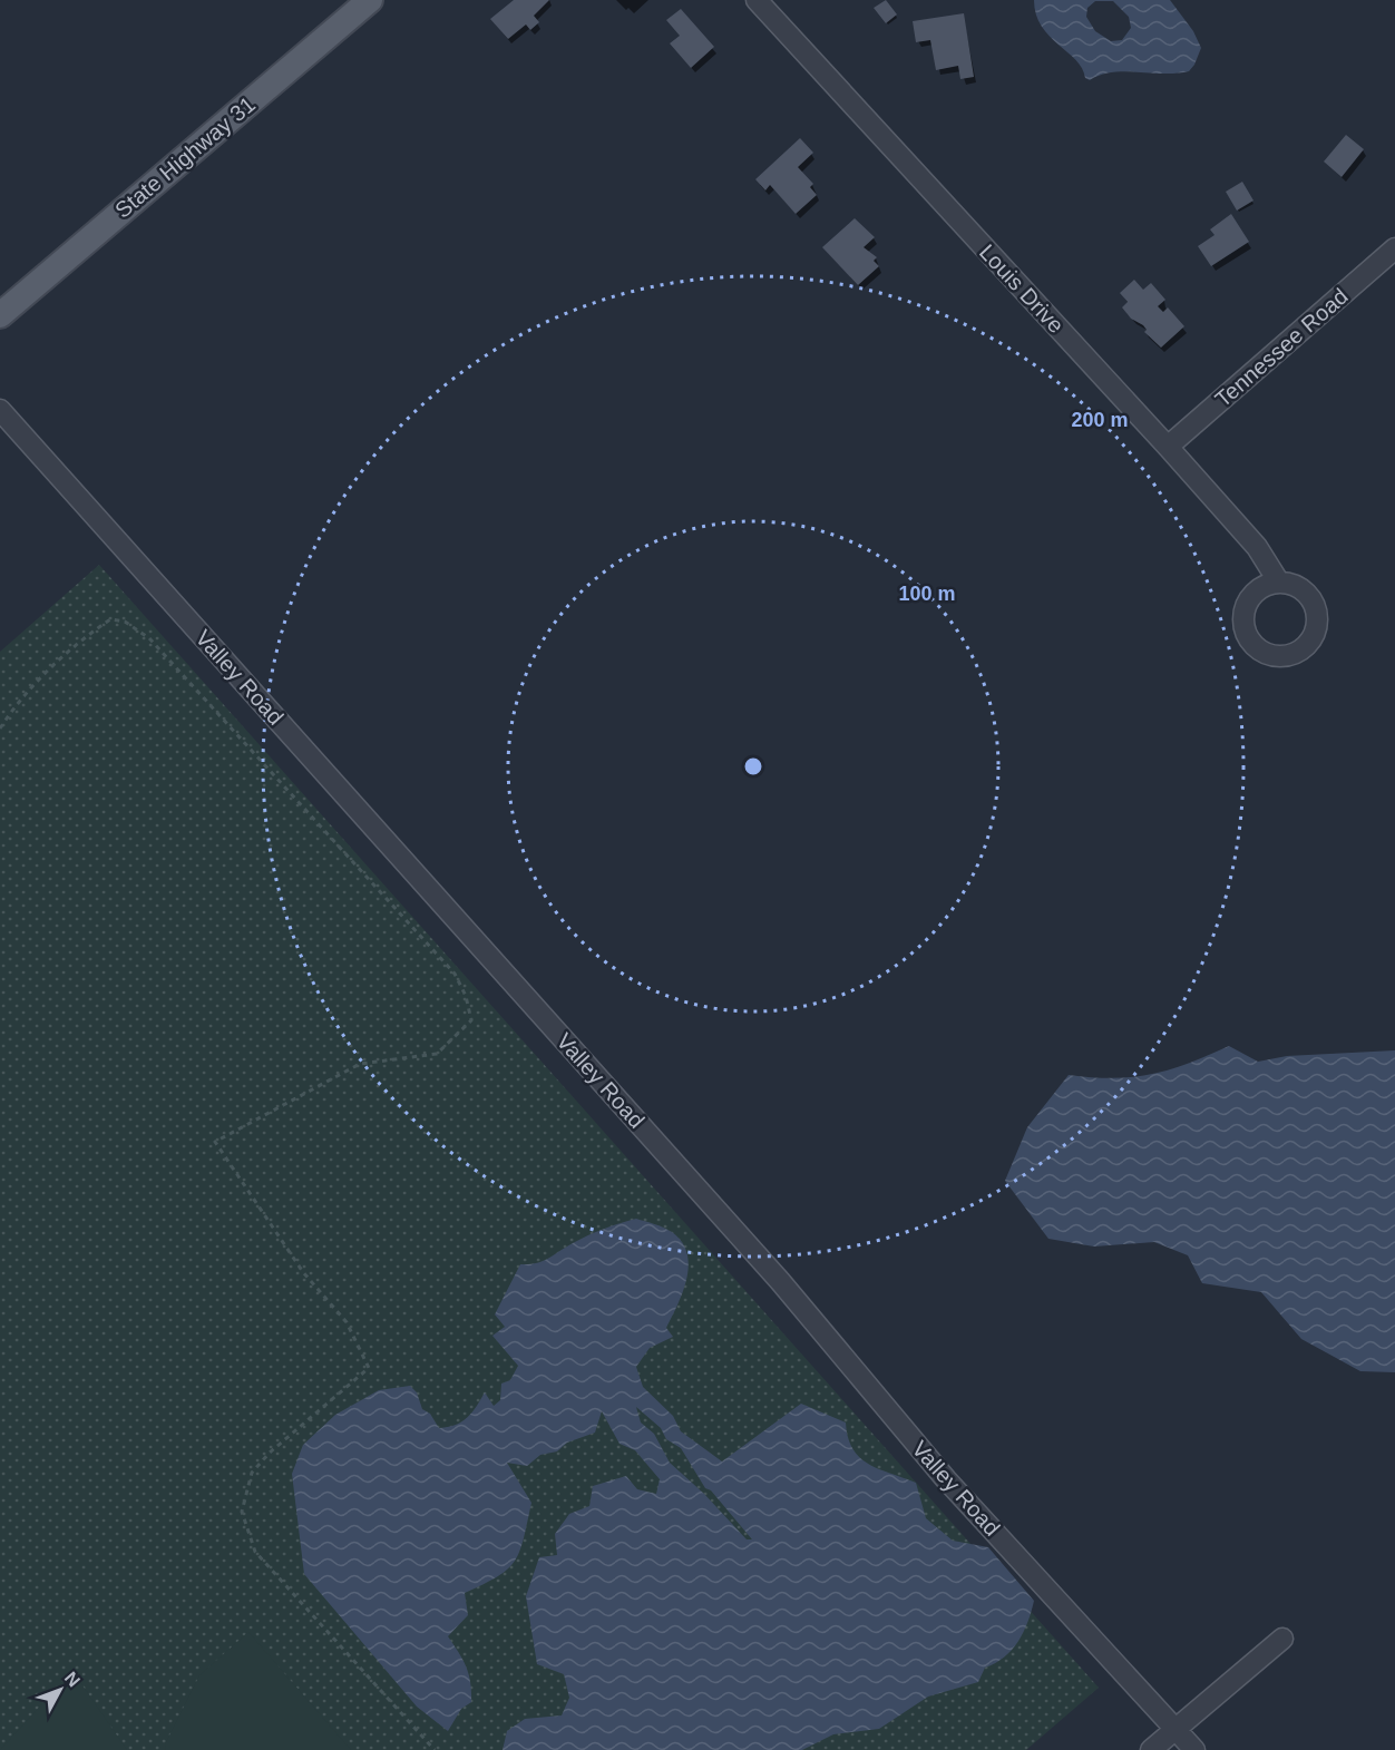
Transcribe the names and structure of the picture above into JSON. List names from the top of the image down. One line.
{"streets":{"main road":["State Highway 31"],"street":["Louis Drive","Tennessee Road","Valley Road"]},"crossings":[["Louis Drive","Tennessee Road"]],"north":"top right","rings":["200 m","100 m"]}
